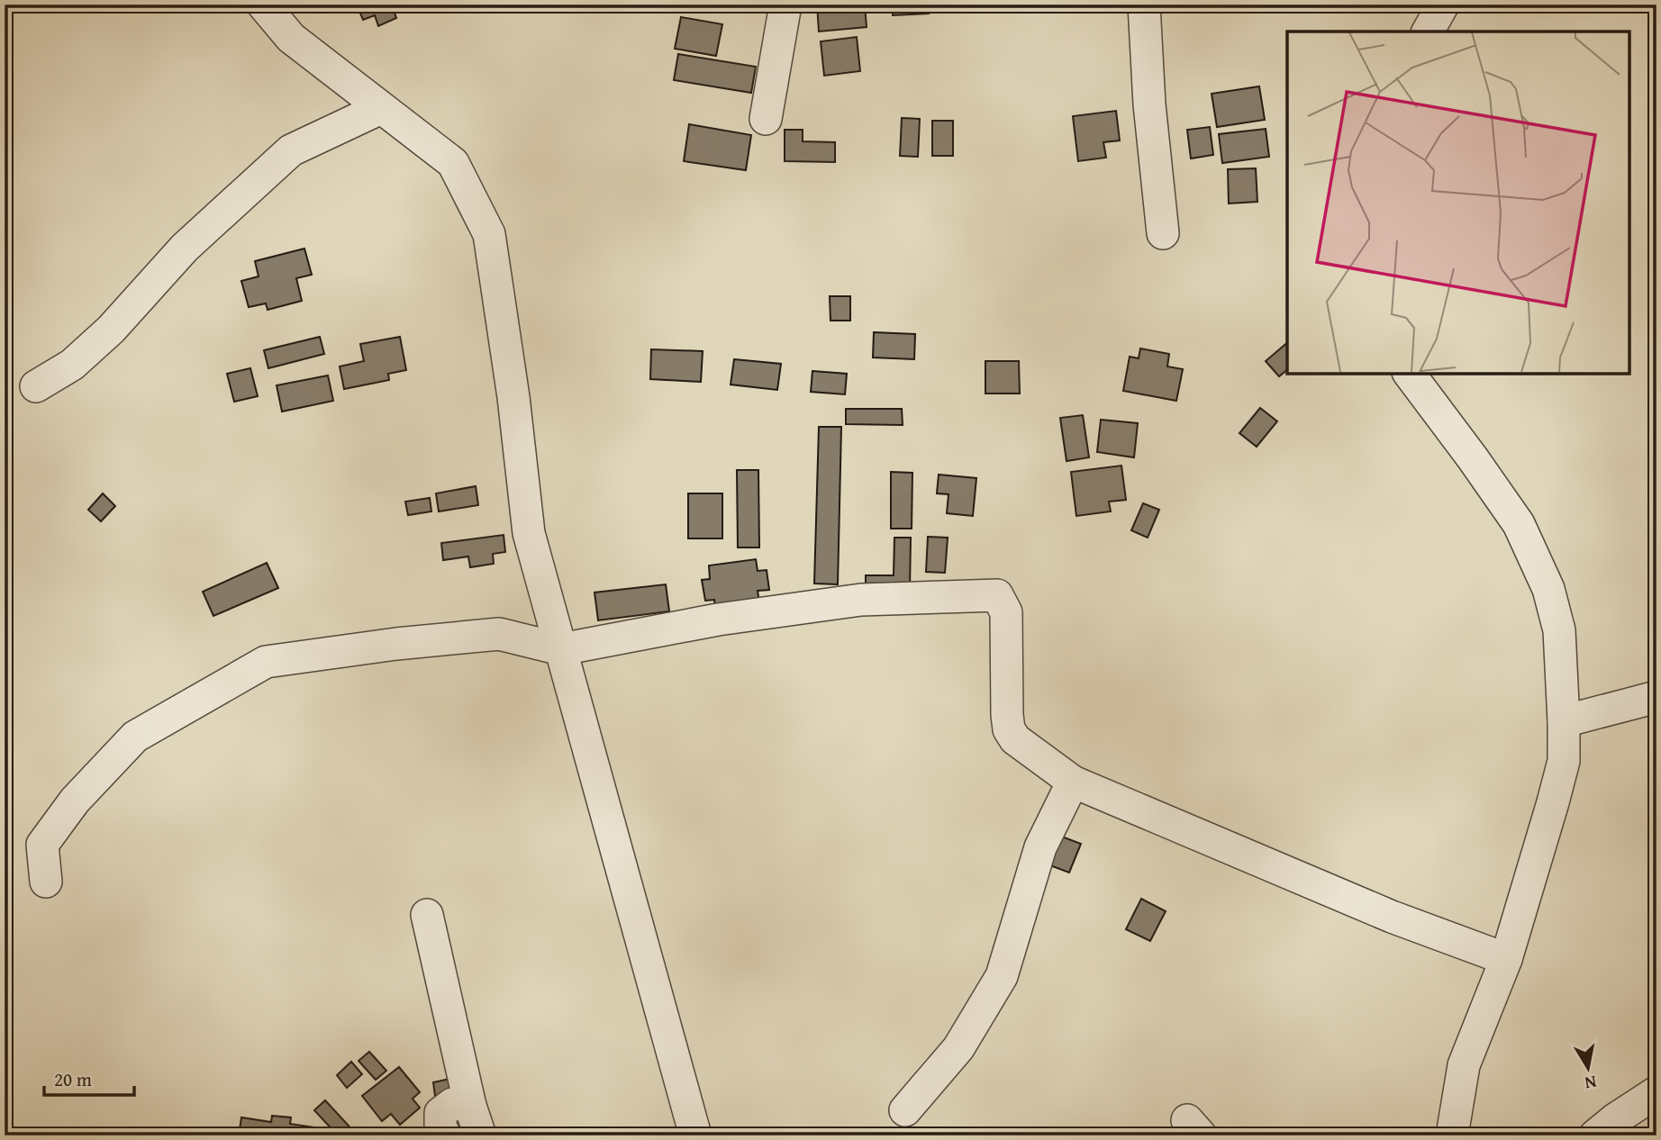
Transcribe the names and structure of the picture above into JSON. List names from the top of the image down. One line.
{"scale_bar":"20 m","north":"bottom"}
